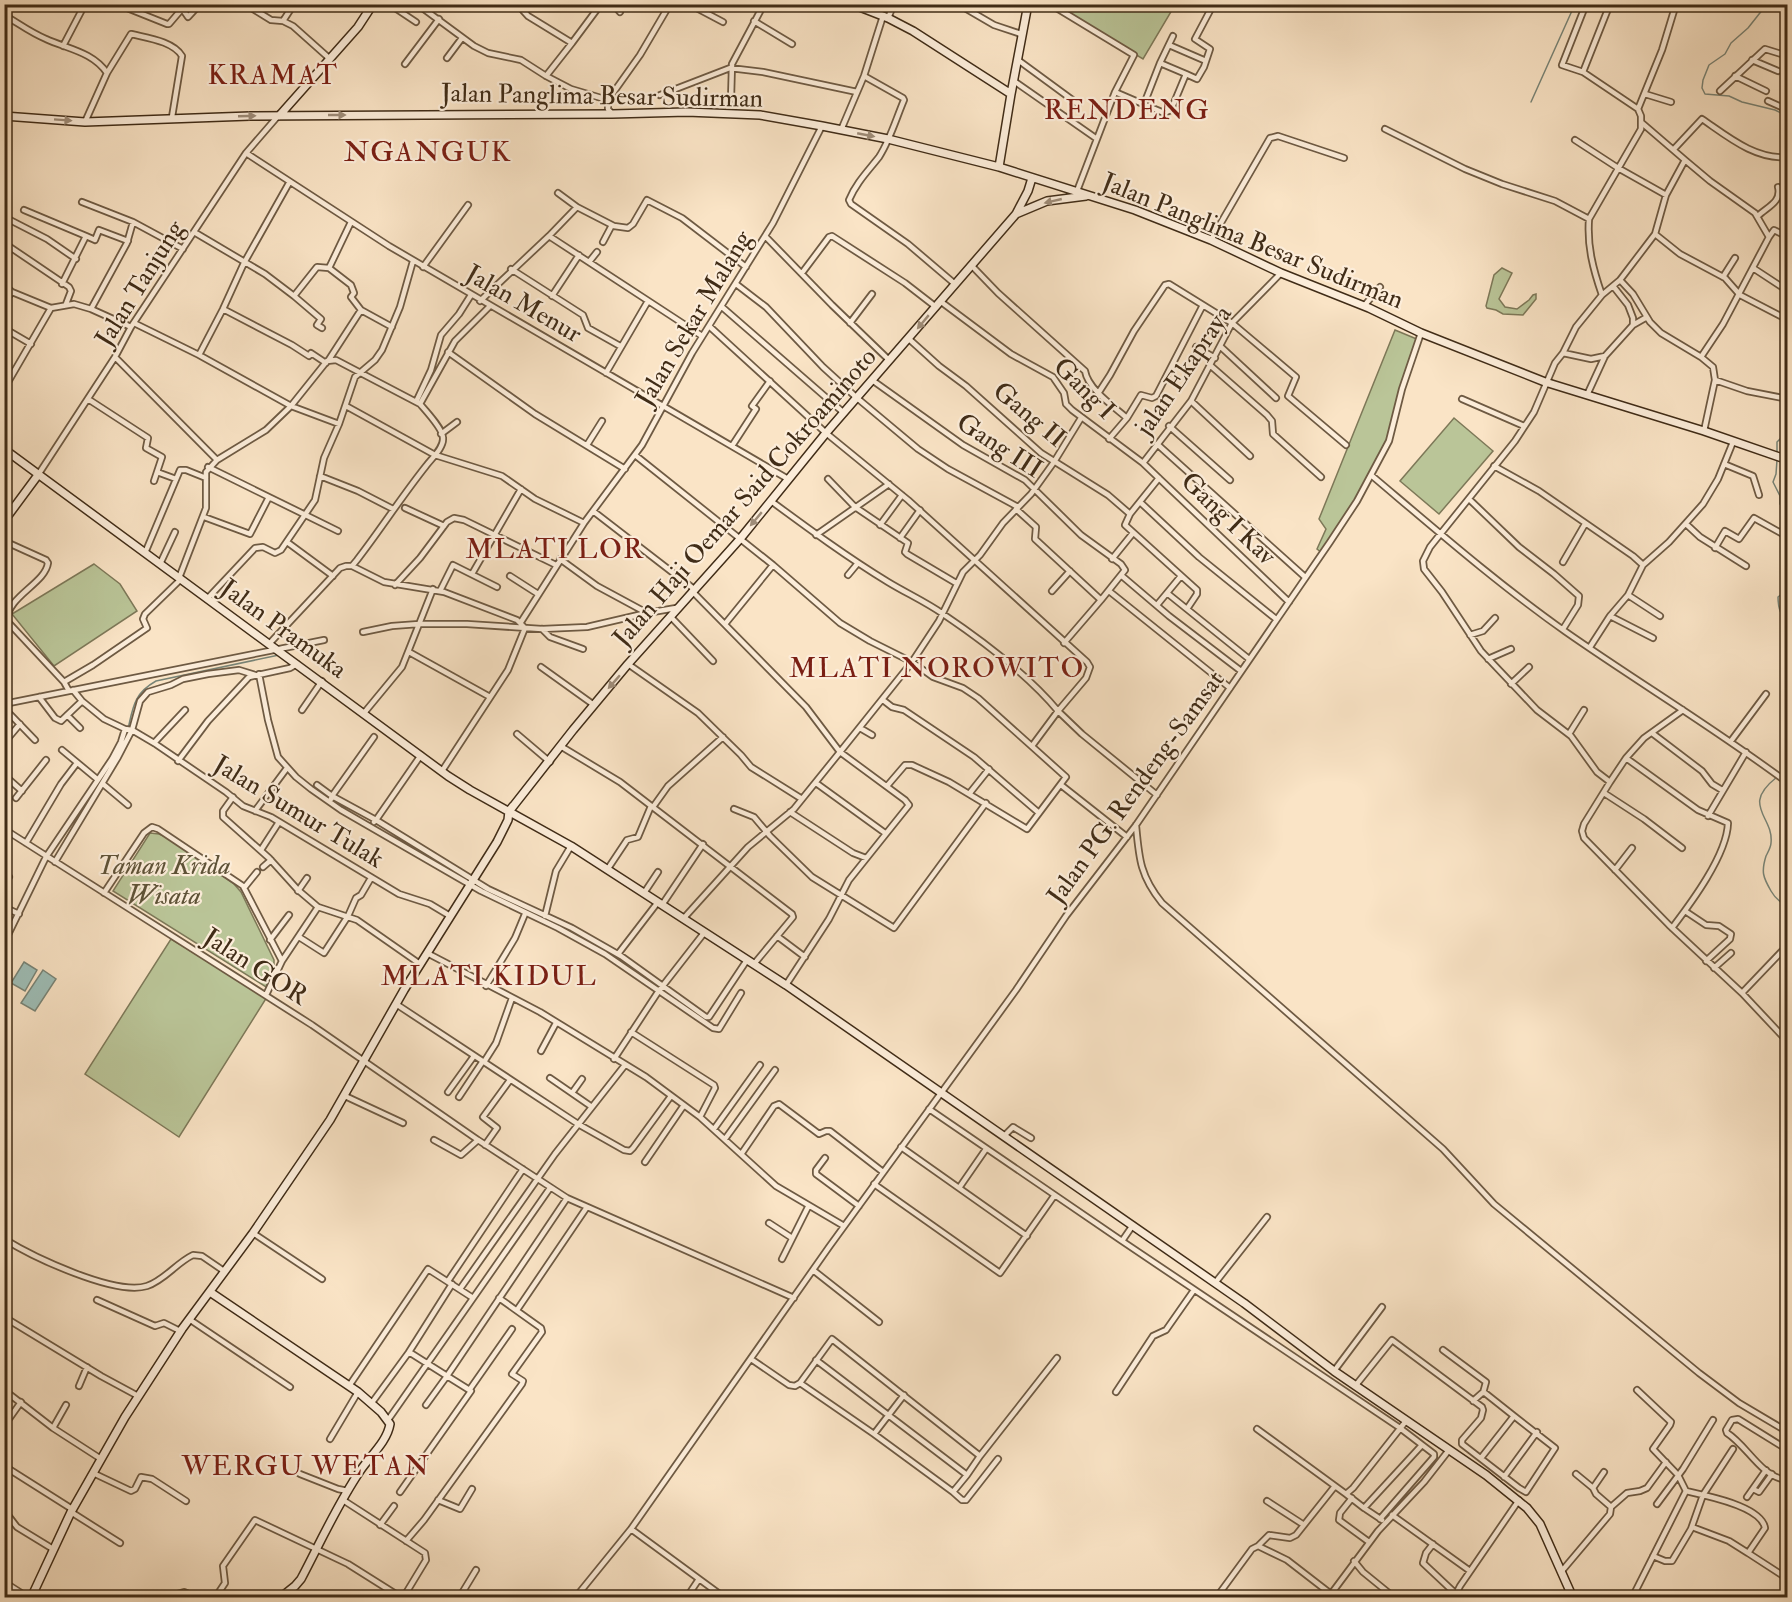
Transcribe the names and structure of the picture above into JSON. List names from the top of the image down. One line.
{"streets":{"main road":["Jalan Panglima Besar Sudirman","Jalan Haji Oemar Said Cokroaminoto","Jalan Pramuka"],"street":["Jalan Tanjung","Jalan Menur","Jalan Sekar Malang","jalan Ekapraya","Gang I","Gang II","Gang III","Gang I Kav","Jalan PG. Rendeng-Samsat","Jalan Sumur Tulak","Jalan GOR"]},"crossings":[["Jalan Panglima Besar Sudirman","Jalan Tanjung"],["Jalan Panglima Besar Sudirman","Jalan Sekar Malang"],["Jalan Panglima Besar Sudirman","jalan Ekapraya"],["Jalan Panglima Besar Sudirman","Jalan PG. Rendeng-Samsat"],["Jalan Tanjung","Jalan Menur"],["Jalan Tanjung","Jalan Pramuka"],["Jalan Menur","Jalan Sekar Malang"],["Jalan Menur","Jalan Haji Oemar Said Cokroaminoto"],["jalan Ekapraya","Gang I"],["jalan Ekapraya","Gang I Kav"],["Gang I","Jalan Haji Oemar Said Cokroaminoto"],["Gang I","Gang I Kav"],["Gang II","Jalan Haji Oemar Said Cokroaminoto"],["Gang III","Jalan Haji Oemar Said Cokroaminoto"],["Jalan Haji Oemar Said Cokroaminoto","Jalan Pramuka"],["Jalan Haji Oemar Said Cokroaminoto","Jalan Sumur Tulak"],["Jalan Haji Oemar Said Cokroaminoto","Jalan GOR"],["Gang I Kav","Jalan PG. Rendeng-Samsat"],["Jalan Pramuka","Jalan PG. Rendeng-Samsat"],["Jalan PG. Rendeng-Samsat","Jalan GOR"]],"districts":["KRAMAT","RENDENG","NGANGUK","MLATI LOR","MLATI NOROWITO","MLATI KIDUL","WERGU WETAN"],"parks":["Taman Krida Wisata"]}
